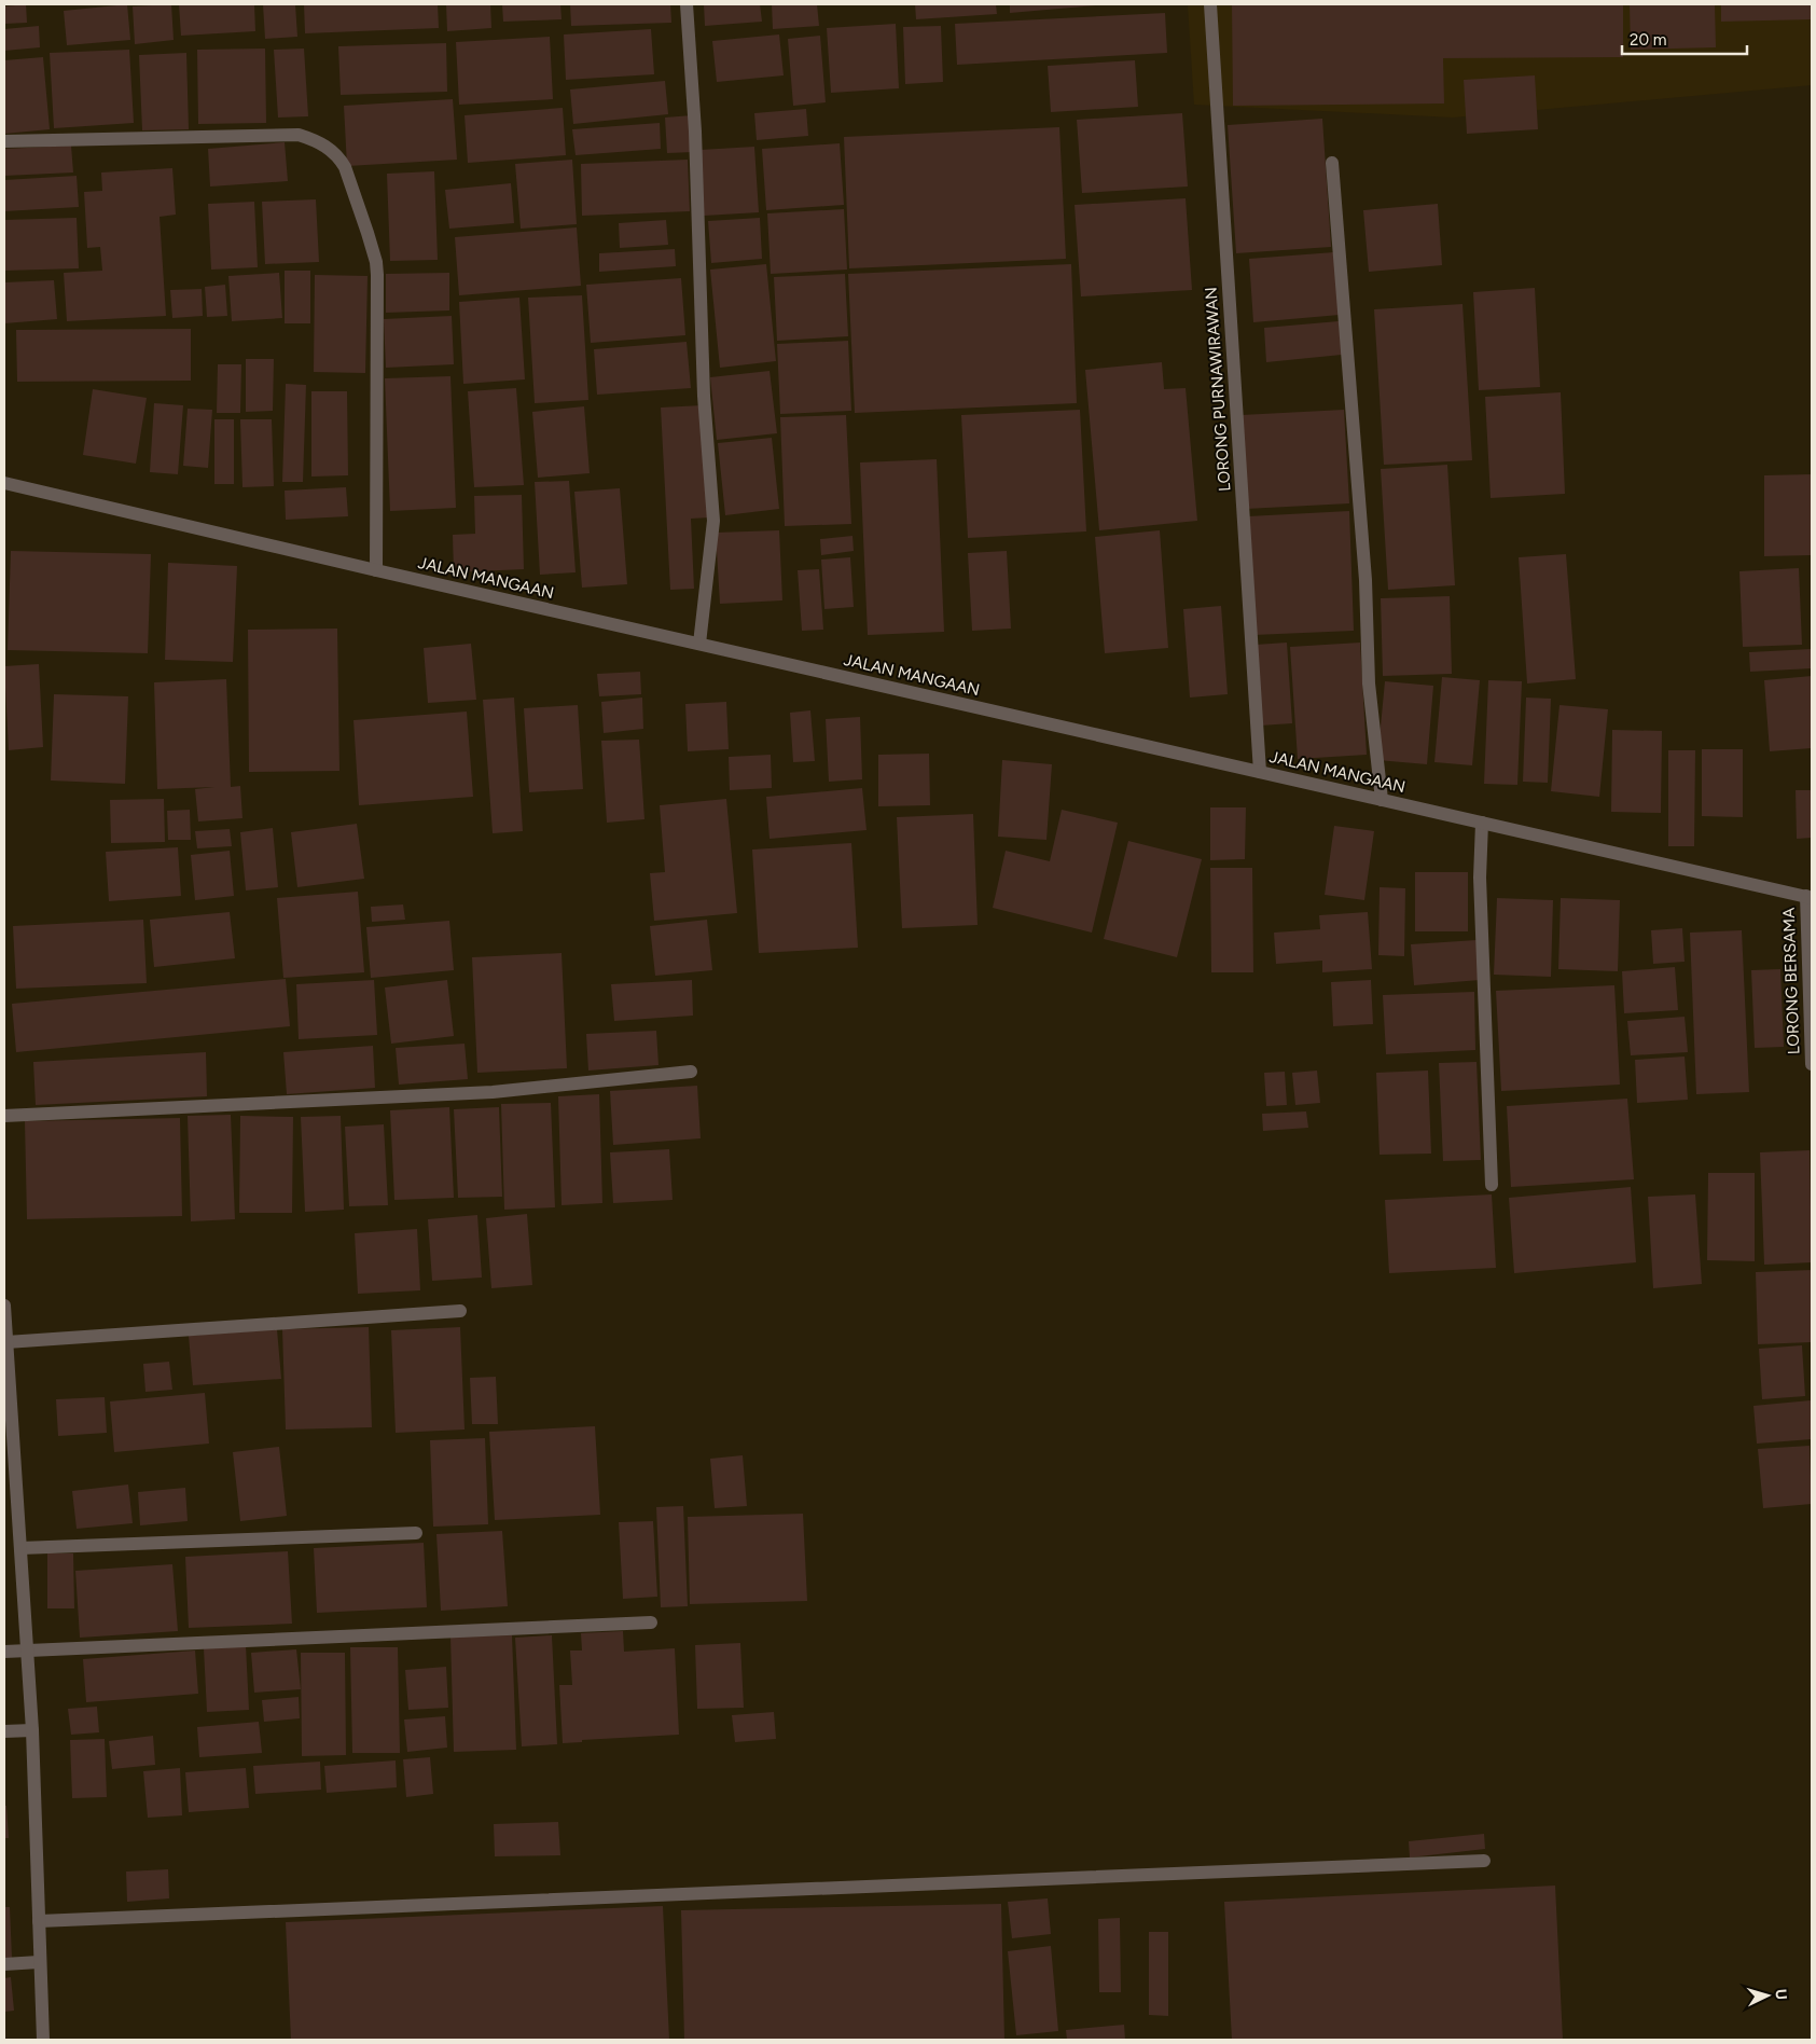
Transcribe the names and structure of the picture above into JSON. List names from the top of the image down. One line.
{"streets":{"street":["LORONG PURNAWIRAWAN","JALAN MANGAAN","LORONG BERSAMA"]},"crossings":[["LORONG PURNAWIRAWAN","JALAN MANGAAN"],["JALAN MANGAAN","LORONG BERSAMA"]],"scale_bar":"20 m","north":"right"}
